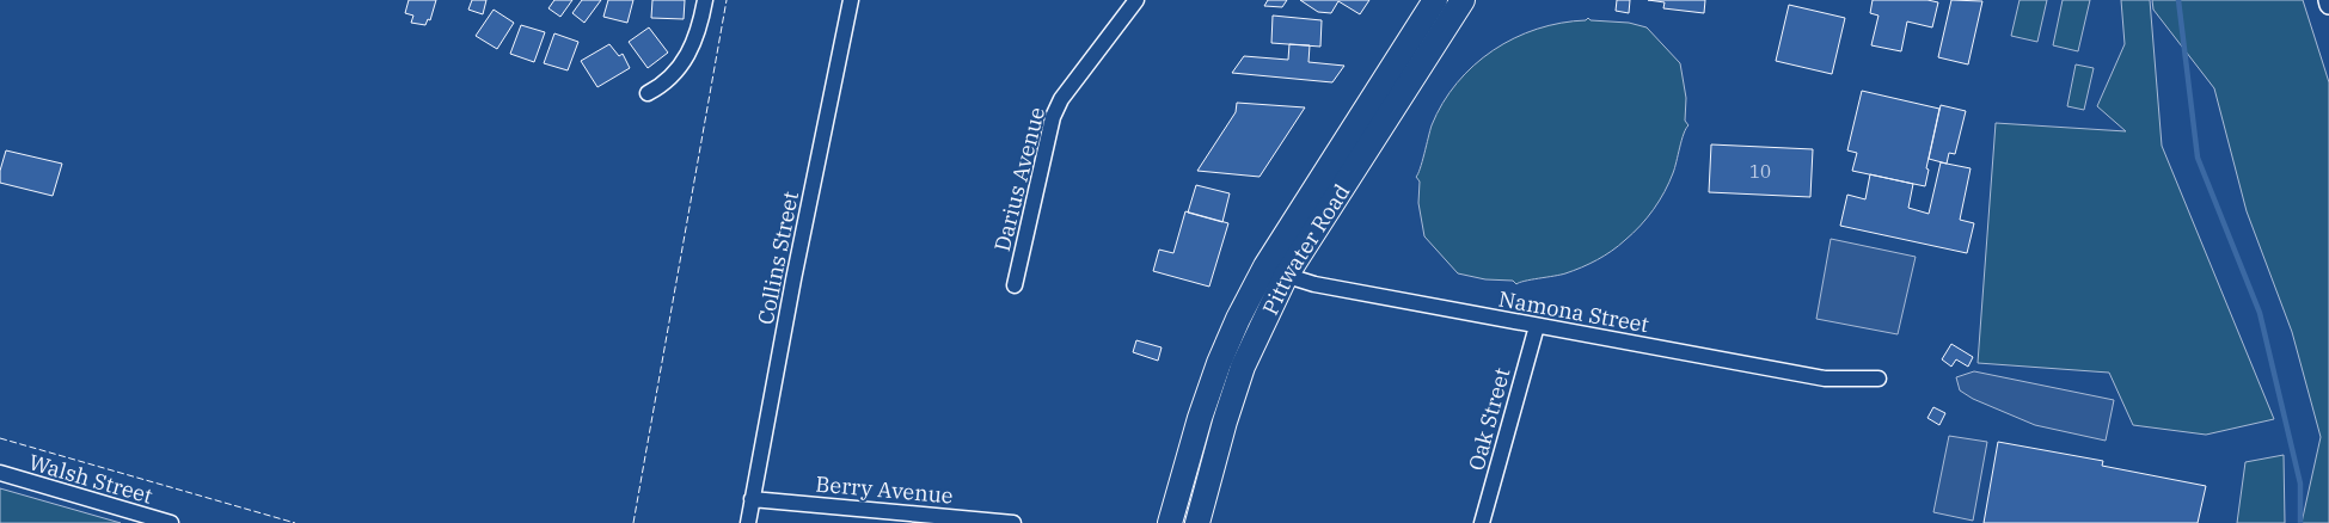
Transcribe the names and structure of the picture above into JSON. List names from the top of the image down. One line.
{"streets":{"highway":["Pittwater Road"],"street":["Darius Avenue","Collins Street","Namona Street","Oak Street","Walsh Street","Berry Avenue"]},"crossings":[["Pittwater Road","Namona Street"],["Collins Street","Berry Avenue"],["Namona Street","Oak Street"]],"house_numbers":["10"]}
